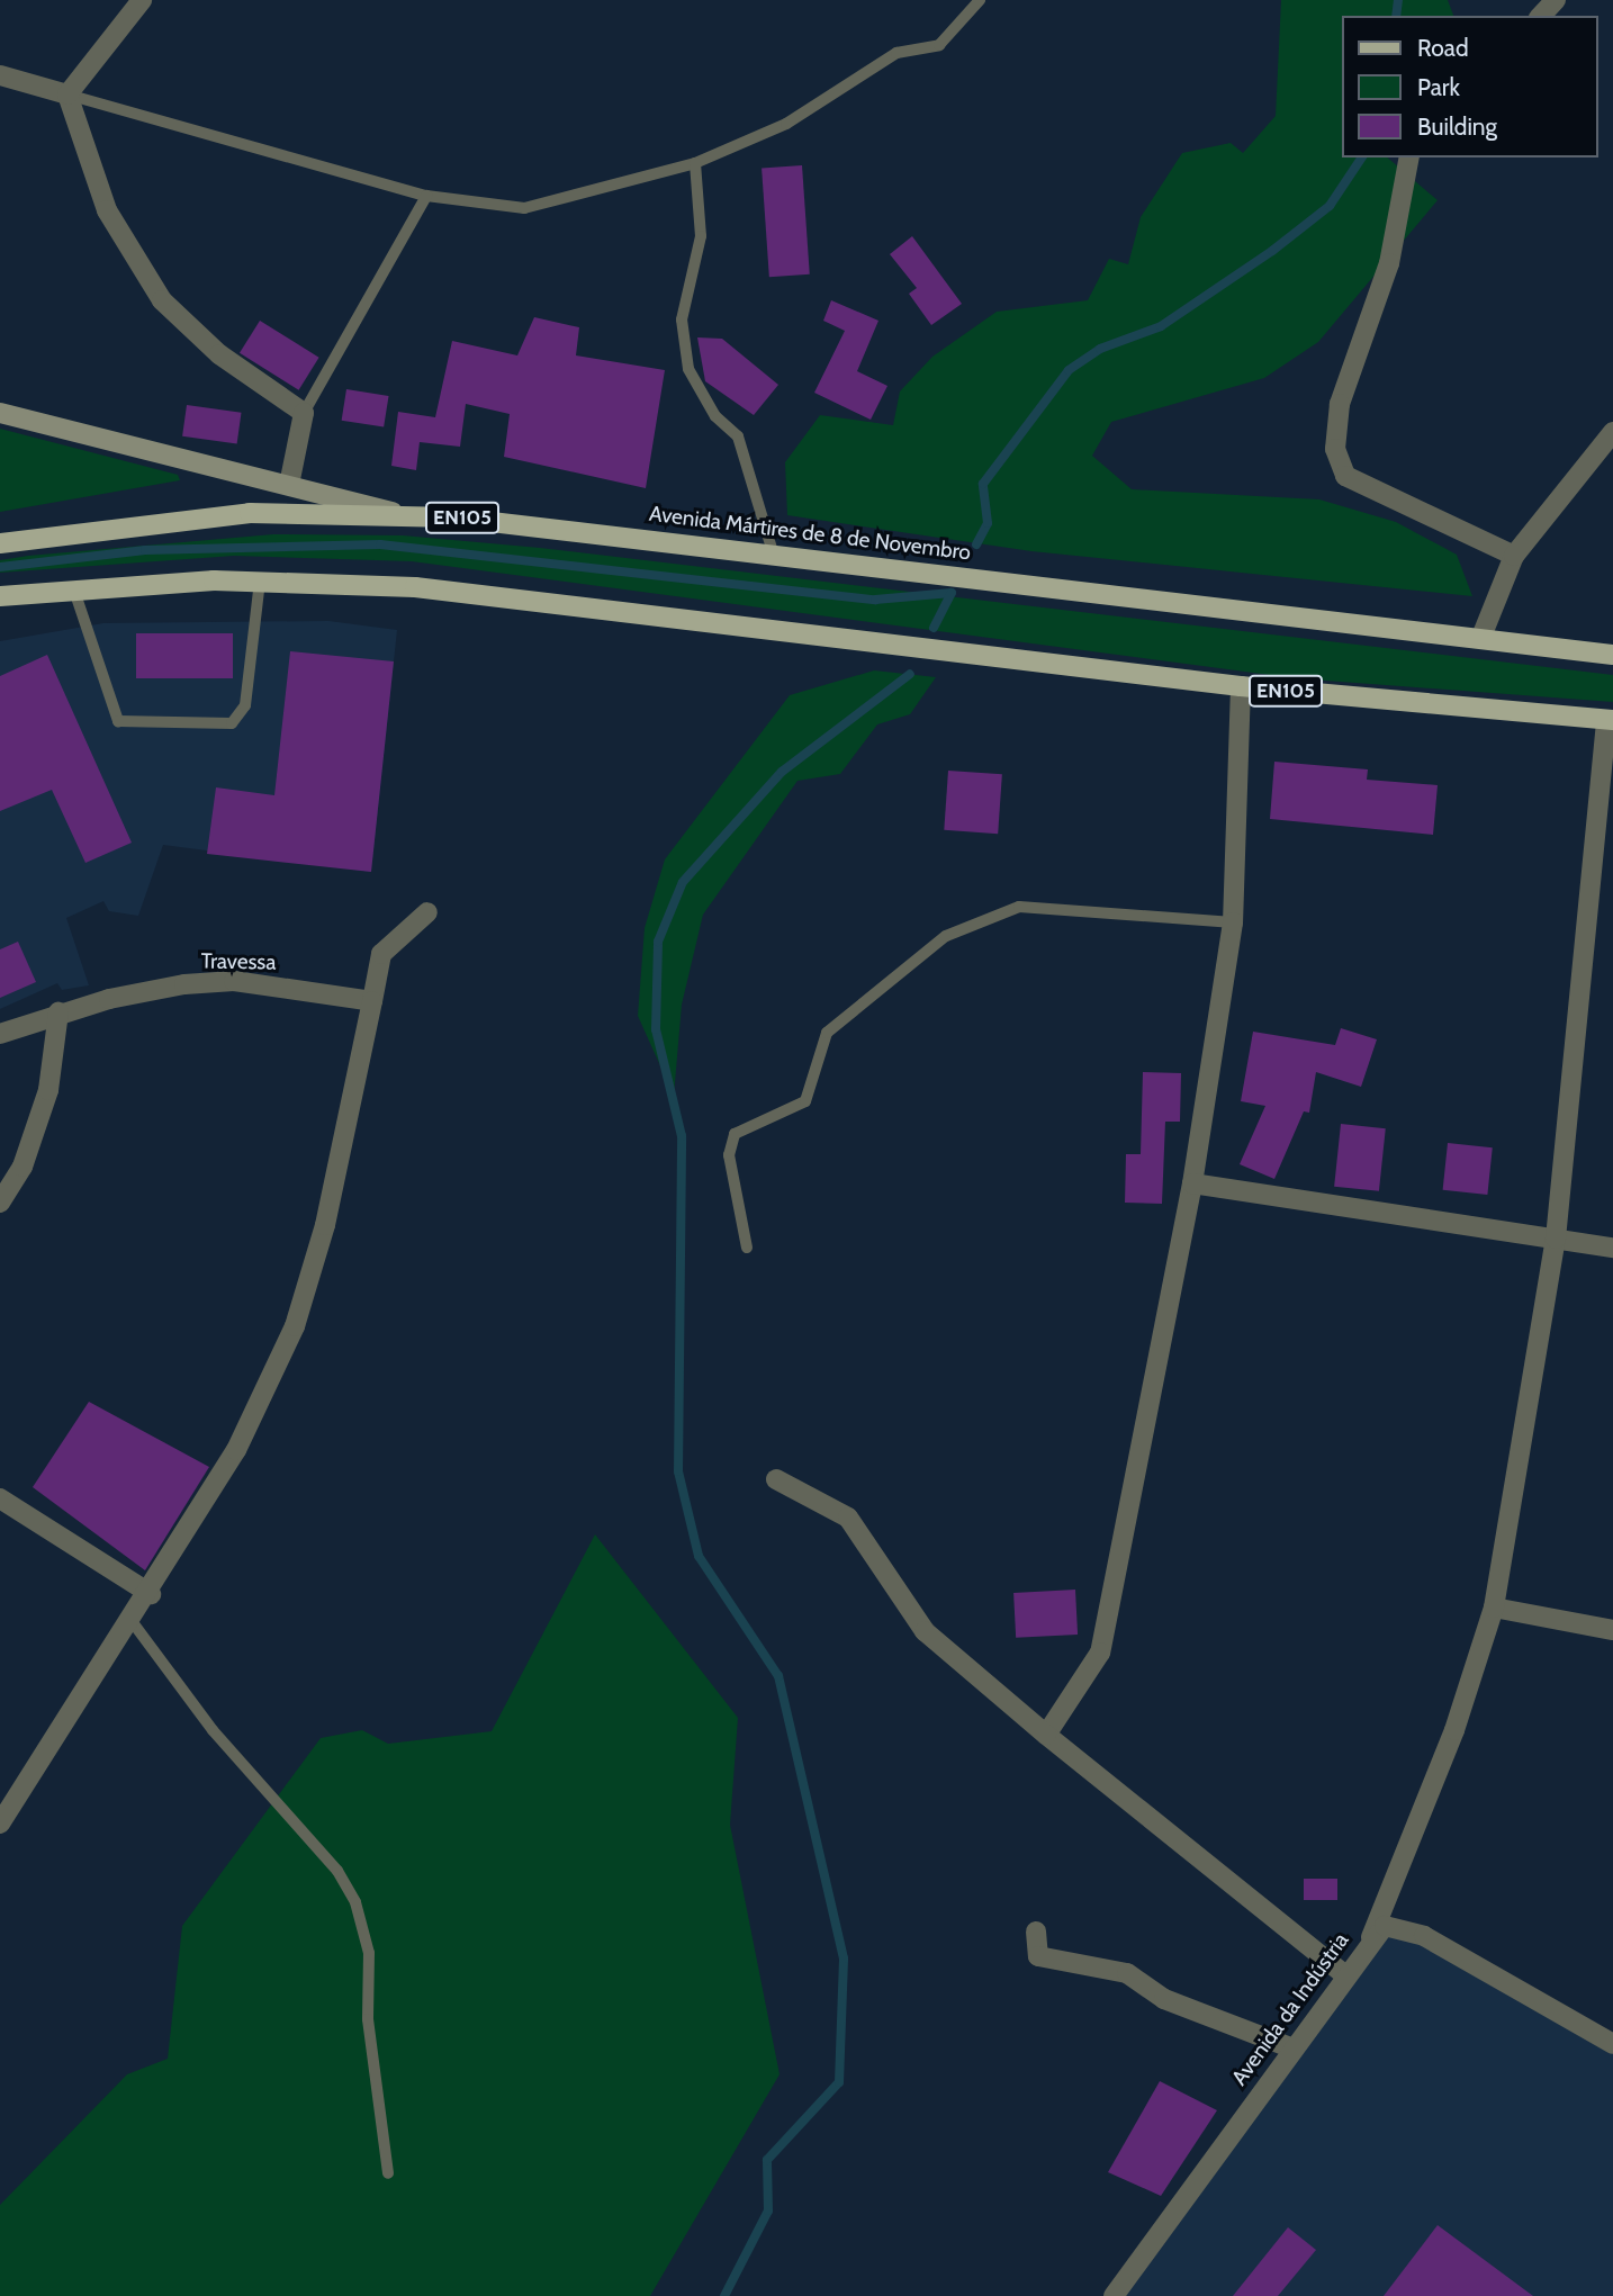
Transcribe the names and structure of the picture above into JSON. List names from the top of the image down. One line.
{"streets":{"main road":["EN105","Avenida Mártires de 8 de Novembro"],"street":["Travessa","Avenida da Indústria"]},"legend":["Road","Park","Building"]}
